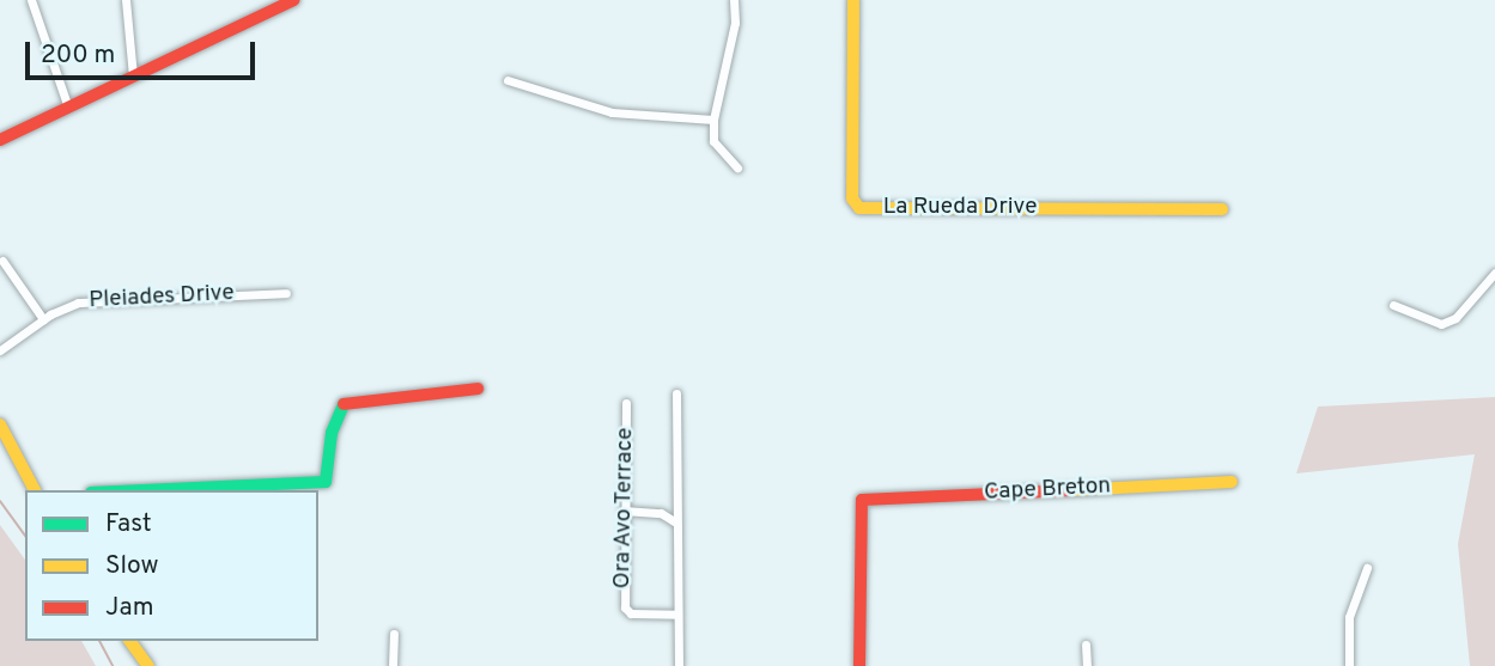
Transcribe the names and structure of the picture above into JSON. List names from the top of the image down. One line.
{"streets":{"street":["La Rueda Drive","Pleiades Drive","Cape Breton","Ora Avo Terrace"]},"legend":["Fast","Slow","Jam"],"scale_bar":"200 m"}
